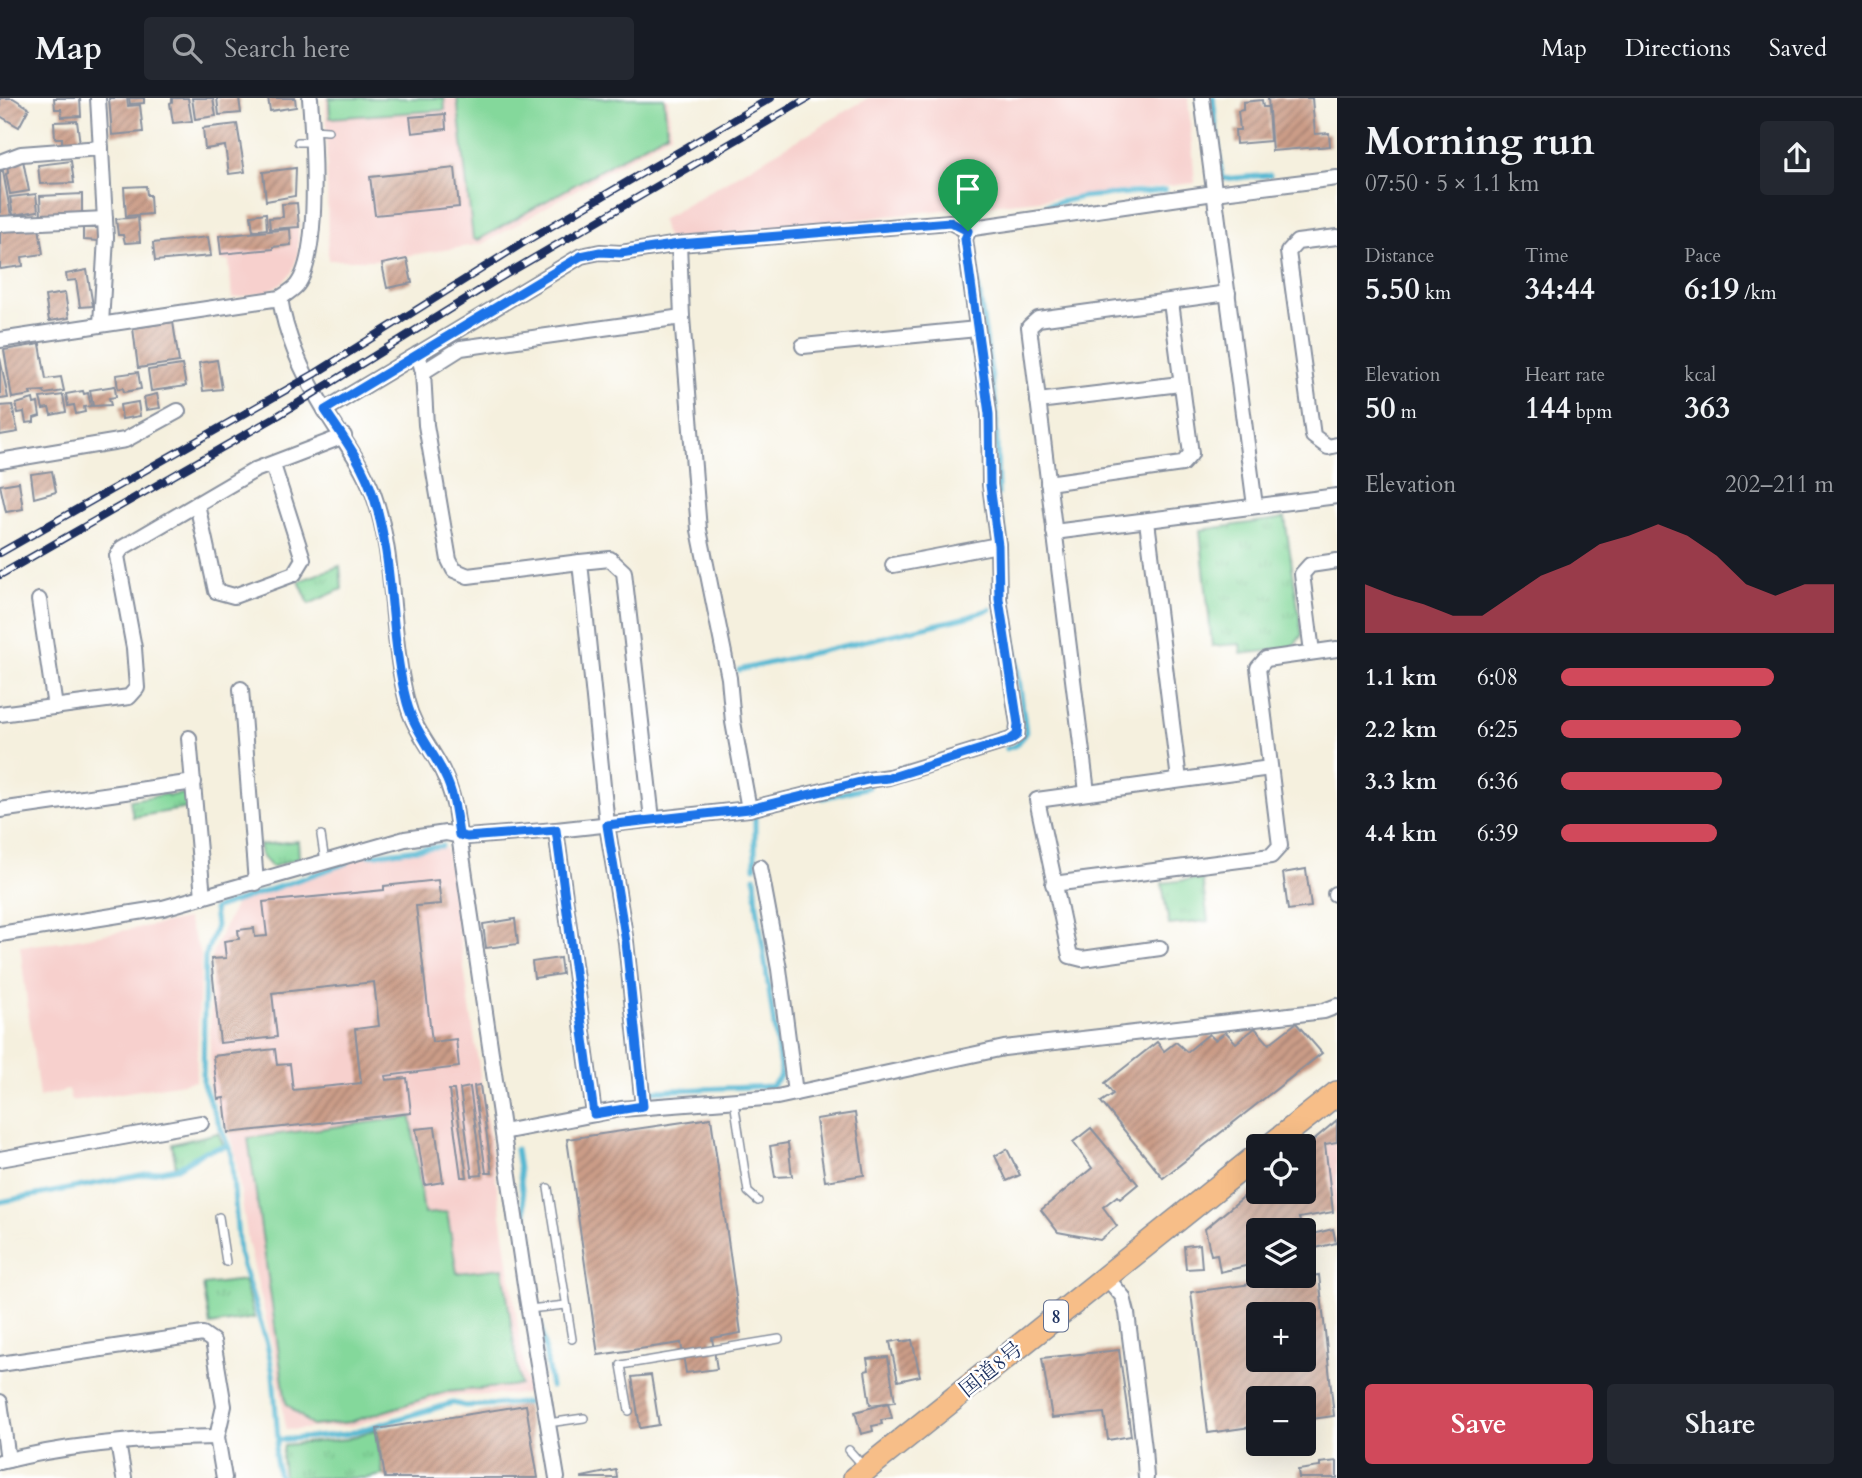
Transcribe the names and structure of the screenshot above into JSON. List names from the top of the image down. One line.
{"streets":{"highway":["8","国道8号"]},"page":{"header":"Map","search":"Search here","nav":["Map","Directions","Saved"],"heading":["Morning run","07:50 · 5 × 1.1 km"],"stats":[["Distance","5.50 km"],["Time","34:44"],["Pace","6:19 /km"],["Elevation","50 m"],["Heart rate","144 bpm"],["kcal","363"]],"chart":["Elevation","202–211 m"],"list":[{"name":"1.1 km","note":"6:08"},{"name":"2.2 km","note":"6:25"},{"name":"3.3 km","note":"6:36"},{"name":"4.4 km","note":"6:39"}],"map_buttons":["+","−"],"buttons":["Save","Share"]}}
